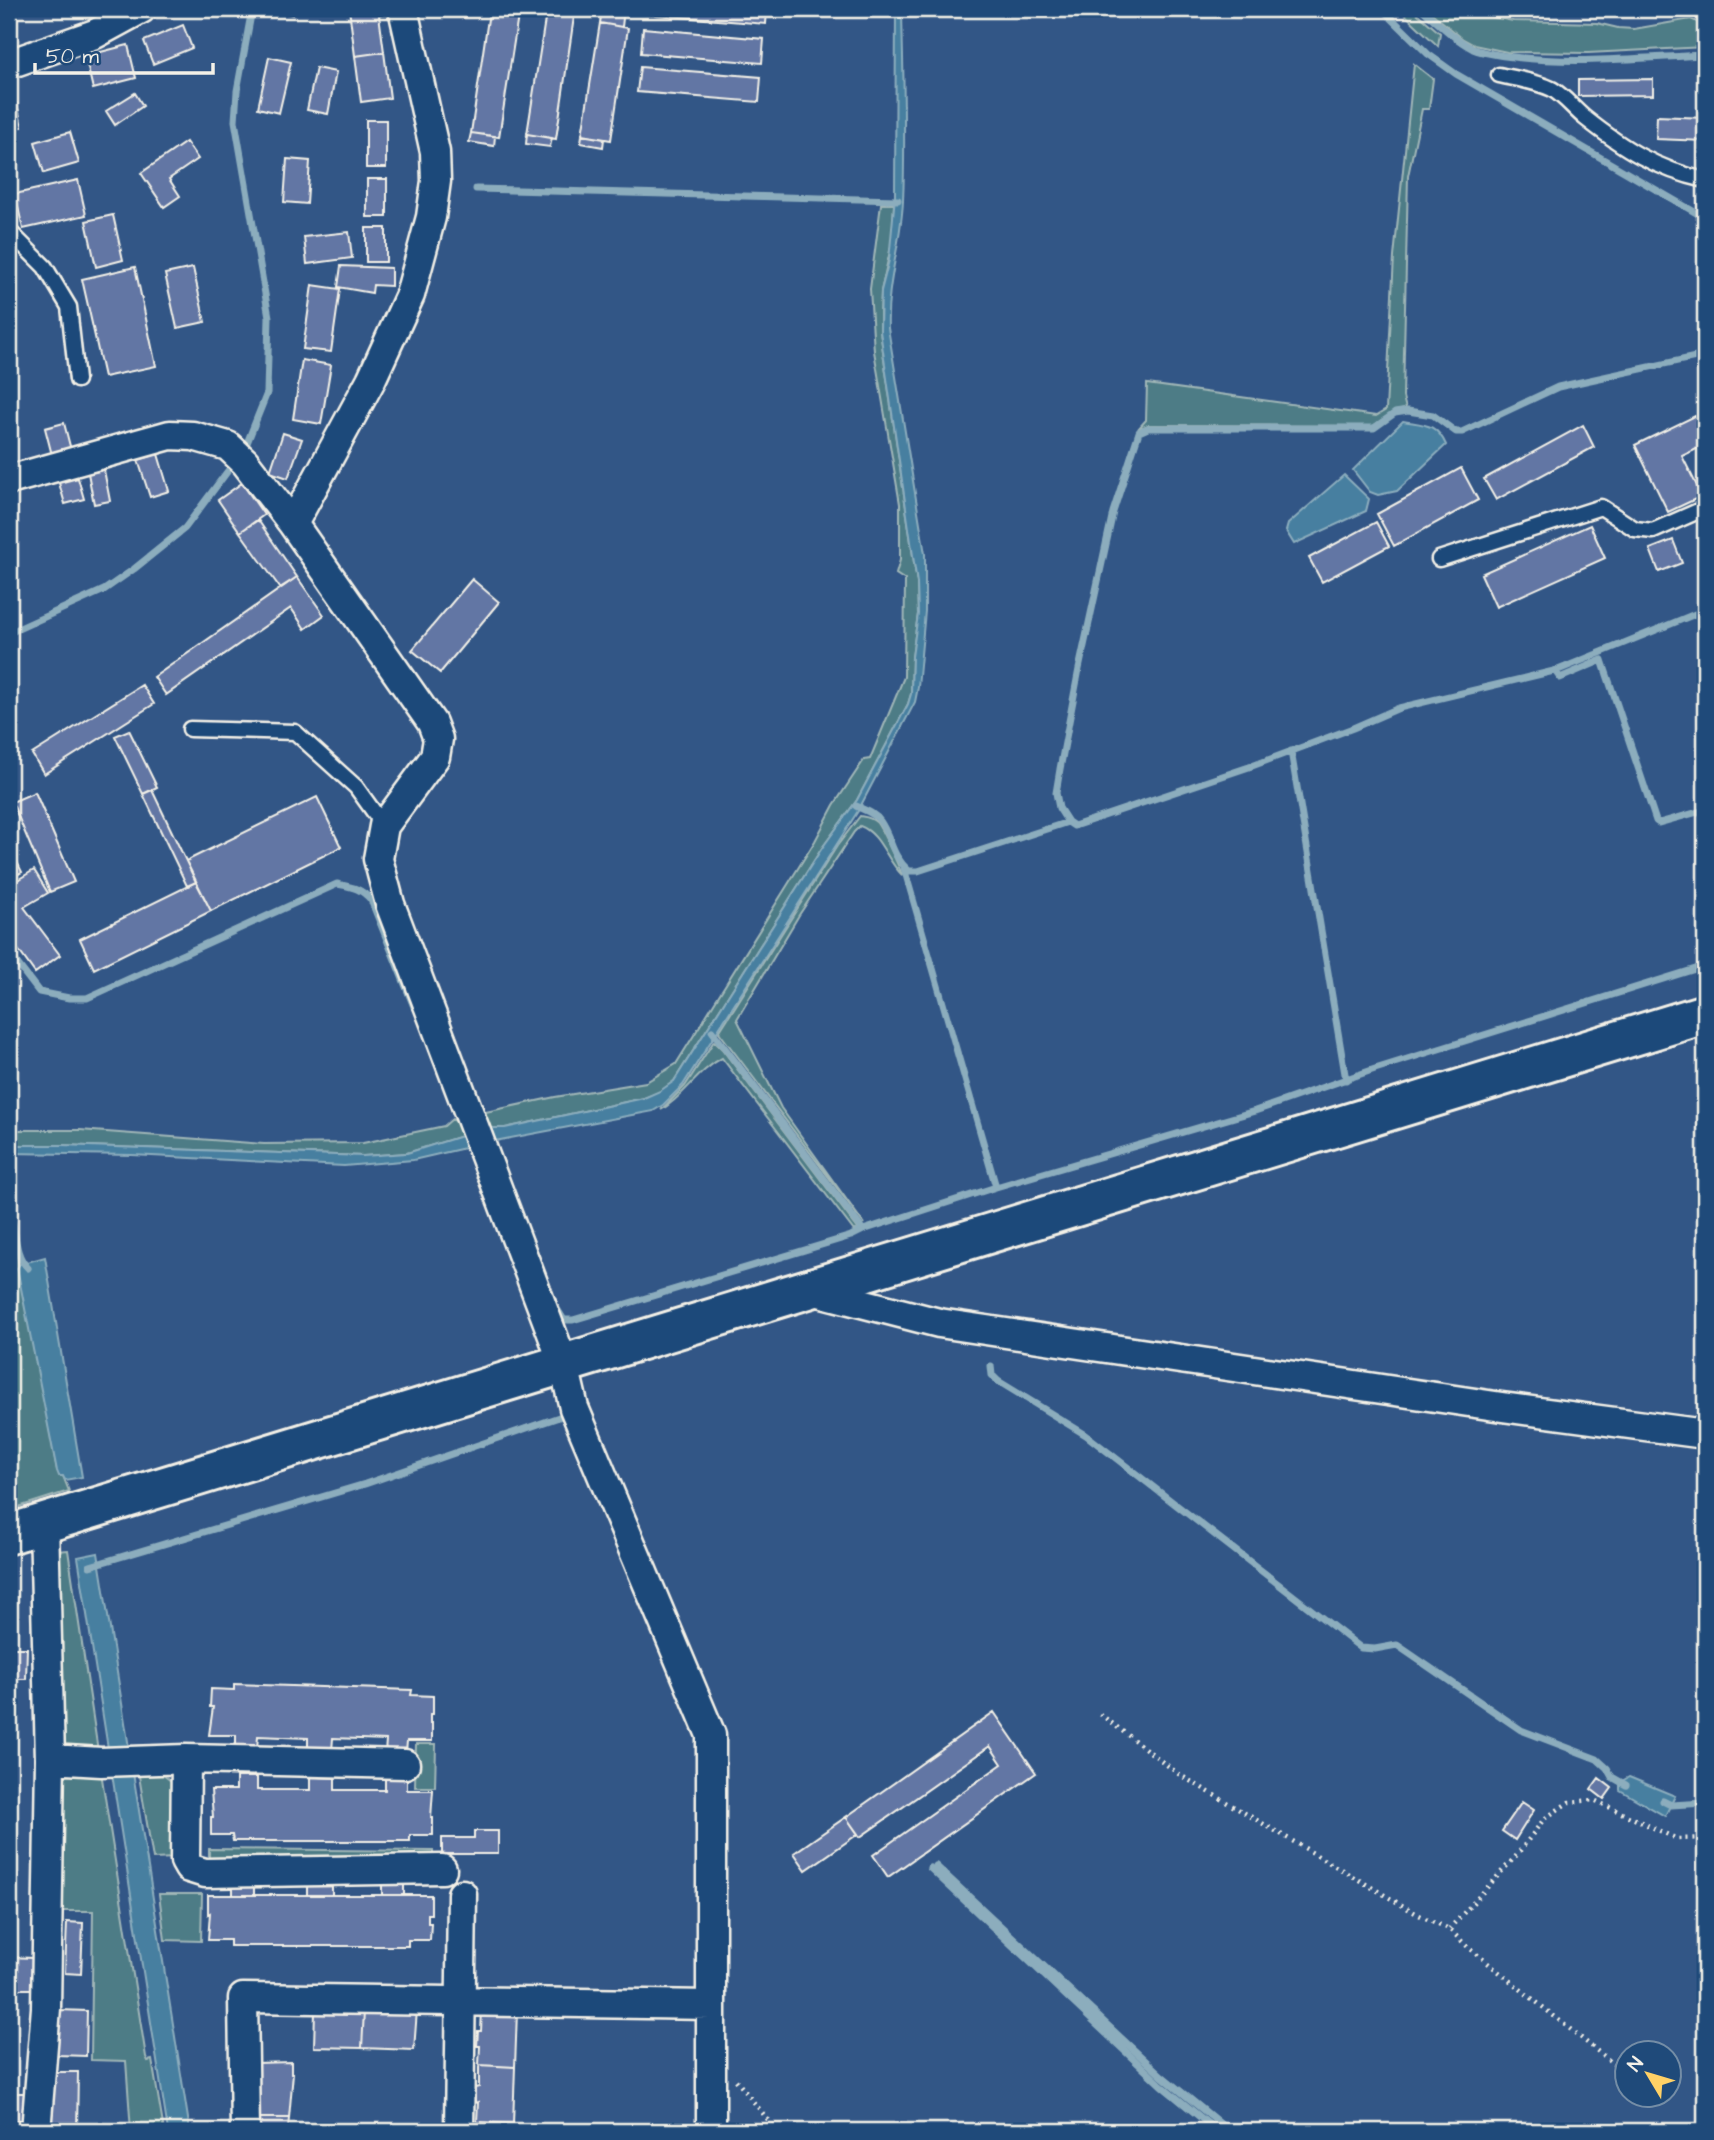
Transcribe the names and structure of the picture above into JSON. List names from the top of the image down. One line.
{"scale_bar":"50 m","north":"top left"}
